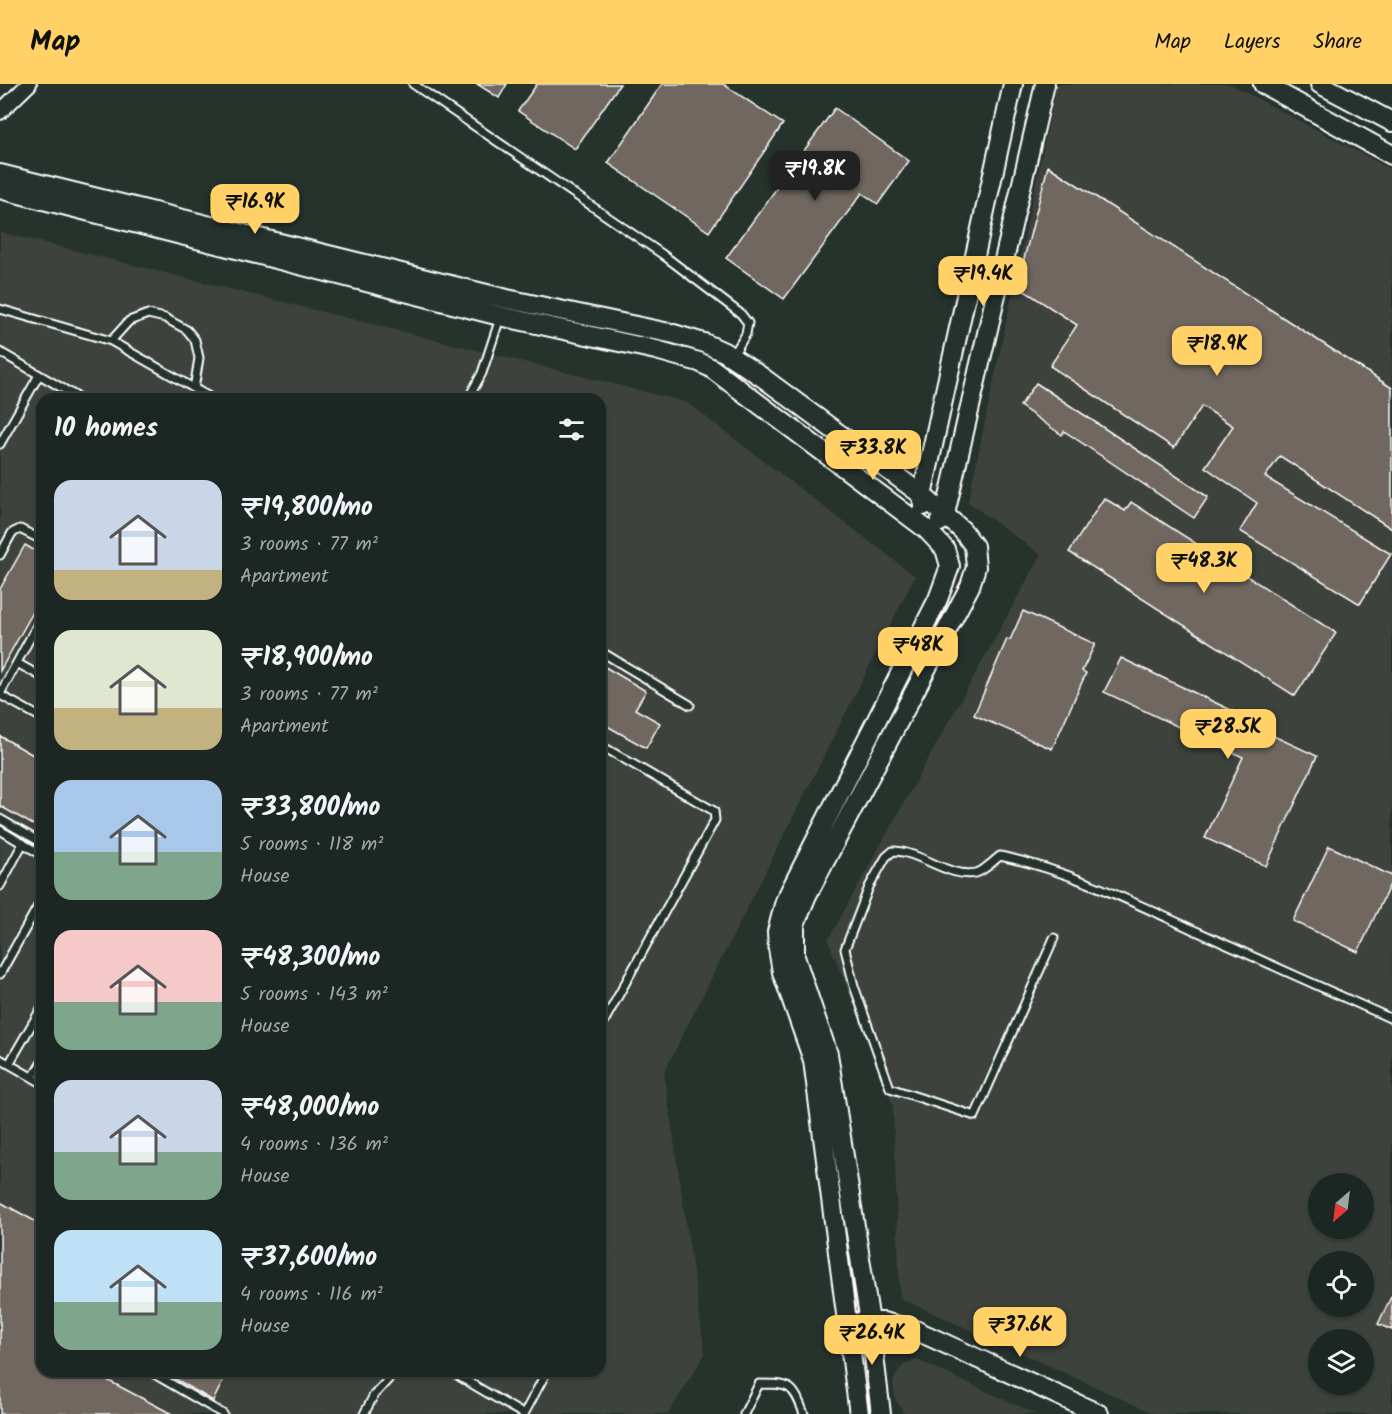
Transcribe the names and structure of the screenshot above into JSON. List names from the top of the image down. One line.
{"north":"bottom left","page":{"header":"Map","nav":["Map","Layers","Share"],"price":["₹19.8K","₹16.9K","₹19.4K","₹18.9K","₹33.8K","₹48.3K","₹48K","₹28.5K","₹37.6K","₹26.4K"],"heading":"10 homes","list":[{"name":"₹19,800/mo","note":"3 rooms · 77 m² · Apartment"},{"name":"₹18,900/mo","note":"3 rooms · 77 m² · Apartment"},{"name":"₹33,800/mo","note":"5 rooms · 118 m² · House"},{"name":"₹48,300/mo","note":"5 rooms · 143 m² · House"},{"name":"₹48,000/mo","note":"4 rooms · 136 m² · House"},{"name":"₹37,600/mo","note":"4 rooms · 116 m² · House"}]}}
